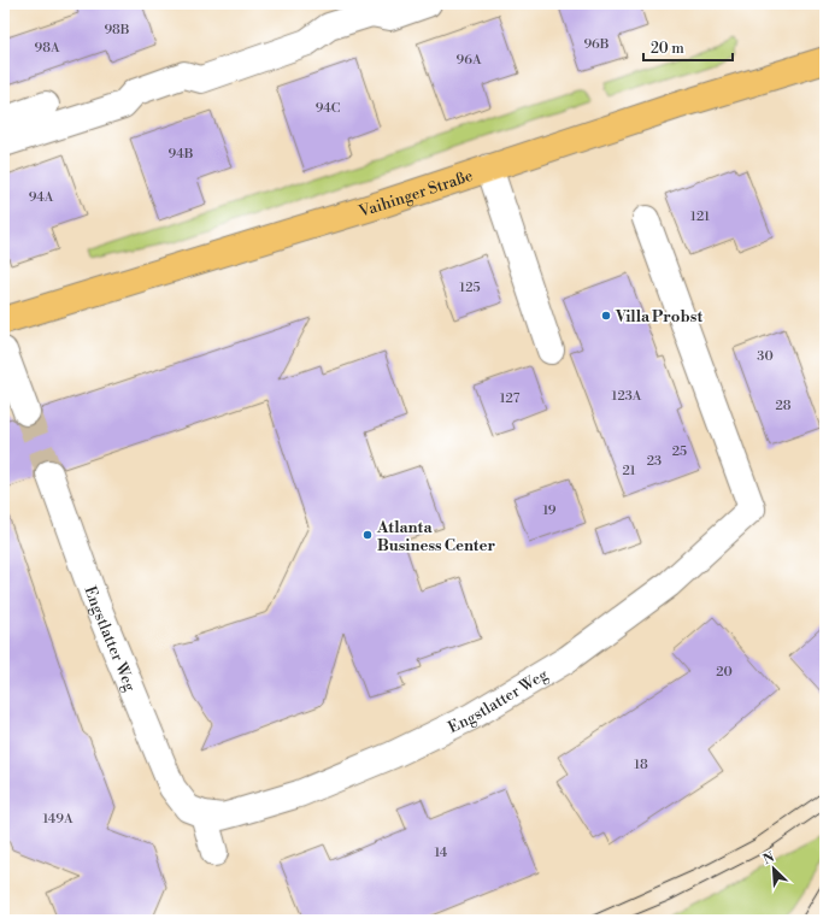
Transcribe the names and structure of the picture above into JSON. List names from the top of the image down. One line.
{"streets":{"main road":["Vaihinger Straße"],"street":["Engstlatter Weg"]},"places":["Villa Probst","Atlanta Business Center"],"house_numbers":["98B","96B","98A","96A","94C","94B","94A","121","125","30","123A","127","28","25","23","21","19","20","18","149A","14"],"scale_bar":"20 m","north":"top left"}
